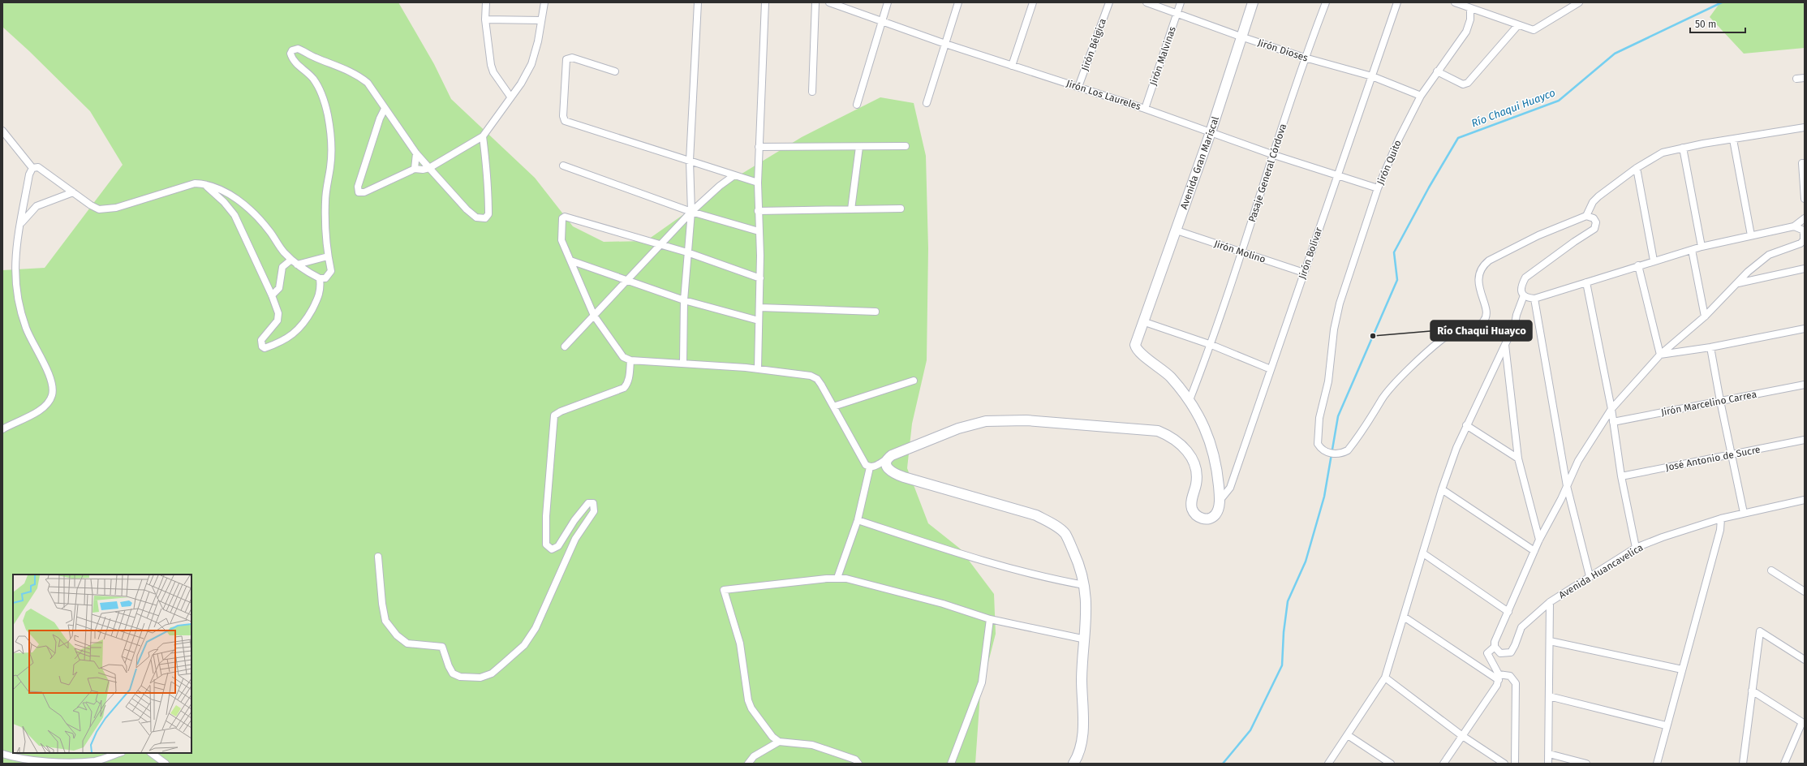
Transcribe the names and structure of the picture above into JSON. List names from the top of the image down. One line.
{"streets":{"street":["Jirón Bélgica","Jirón Dioses","Jirón Malvinas","Jirón Los Laureles","Avenida Gran Mariscal","Jirón Quito","Pasaje General Córdova","Jirón Molino","Jirón Bolívar","Jirón Marcelino Carrea","José Antonio de Sucre","Avenida Huancavelica"]},"crossings":[["Jirón Bélgica","Jirón Los Laureles"],["Jirón Dioses","Jirón Malvinas"],["Jirón Dioses","Avenida Gran Mariscal"],["Jirón Dioses","Jirón Quito"],["Jirón Dioses","Pasaje General Córdova"],["Jirón Dioses","Jirón Bolívar"],["Jirón Malvinas","Jirón Los Laureles"],["Jirón Los Laureles","Avenida Gran Mariscal"],["Jirón Los Laureles","Jirón Quito"],["Jirón Los Laureles","Pasaje General Córdova"],["Jirón Los Laureles","Jirón Bolívar"],["Avenida Gran Mariscal","Pasaje General Córdova"],["Avenida Gran Mariscal","Jirón Molino"],["Pasaje General Córdova","Jirón Molino"],["Jirón Molino","Jirón Bolívar"]],"water":["Río Chaqui Huayco"],"places":["Río Chaqui Huayco"],"scale_bar":"50 m"}
